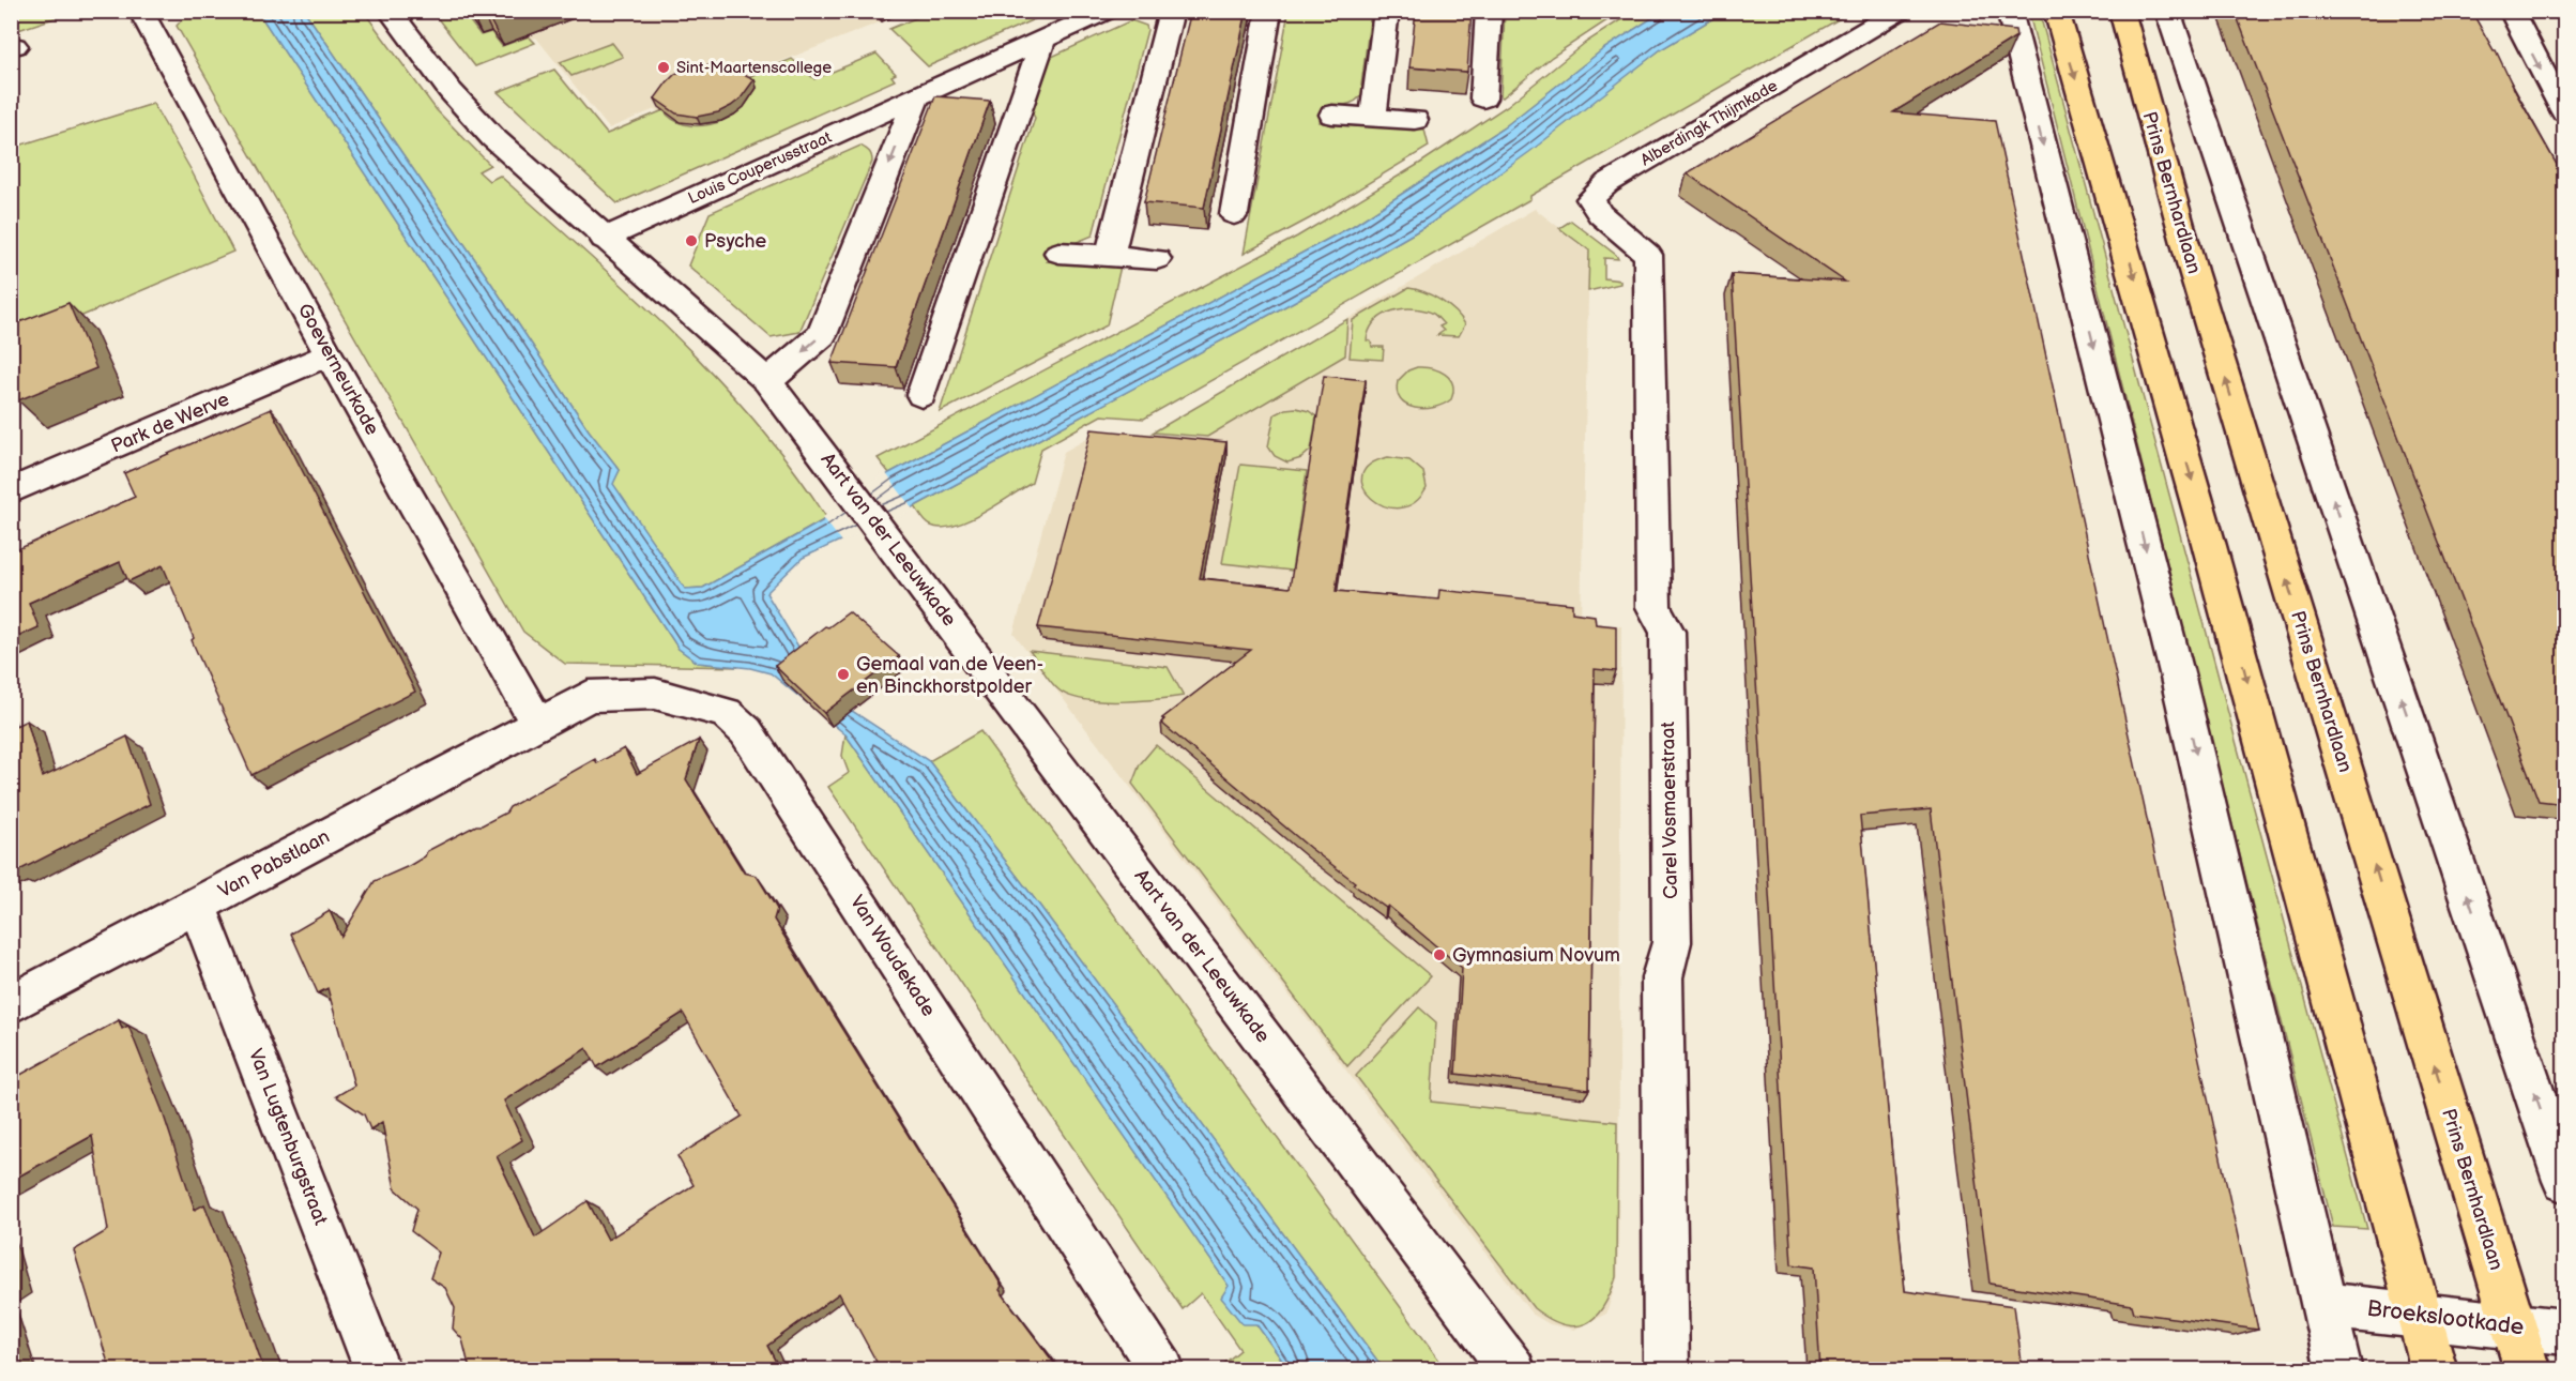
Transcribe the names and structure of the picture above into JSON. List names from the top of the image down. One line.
{"streets":{"main road":["Prins Bernhardlaan"],"street":["Alberdingk Thijmkade","Louis Couperusstraat","Goeverneurkade","Park de Werve","Aart van der Leeuwkade","Carel Vosmaerstraat","Van Pabstlaan","Van Woudekade","Van Lugtenburgstraat","Broekslootkade"]},"crossings":[["Alberdingk Thijmkade","Carel Vosmaerstraat"],["Louis Couperusstraat","Aart van der Leeuwkade"],["Prins Bernhardlaan","Broekslootkade"],["Goeverneurkade","Park de Werve"],["Goeverneurkade","Van Pabstlaan"],["Goeverneurkade","Van Woudekade"],["Van Pabstlaan","Van Woudekade"],["Van Pabstlaan","Van Lugtenburgstraat"]],"places":["Sint-Maartenscollege","Psyche","Gemaal van de Veen- en Binckhorstpolder","Gymnasium Novum"]}
